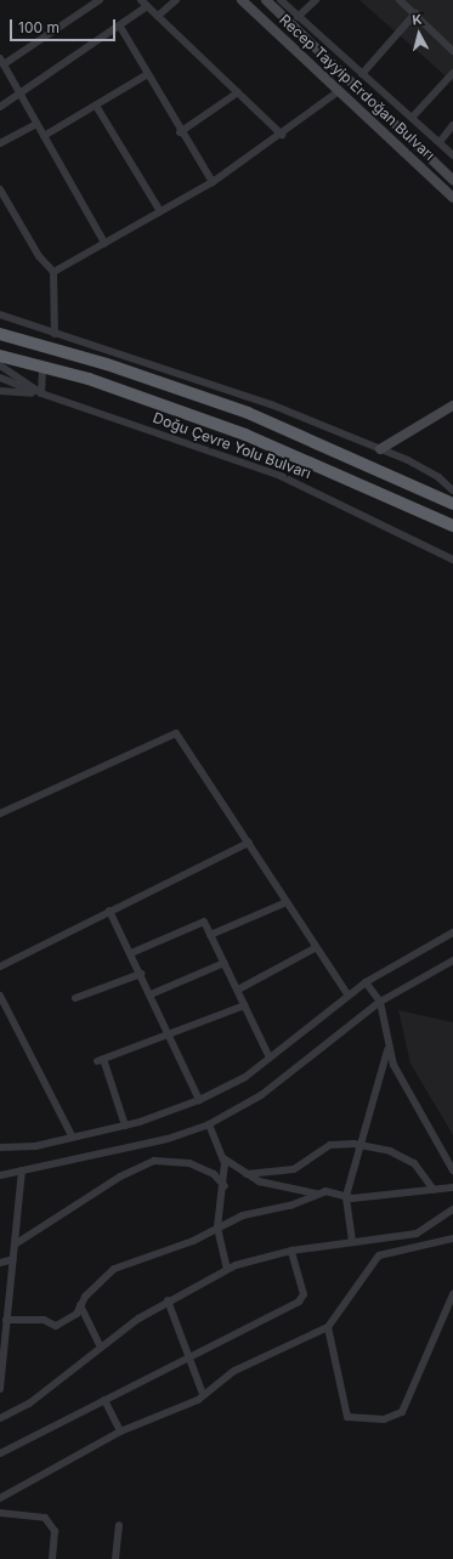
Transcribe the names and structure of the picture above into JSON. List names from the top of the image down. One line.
{"streets":{"highway":["Doğu Çevre Yolu Bulvarı"],"main road":["Recep Tayyip Erdoğan Bulvarı"]},"scale_bar":"100 m","north":"top"}
